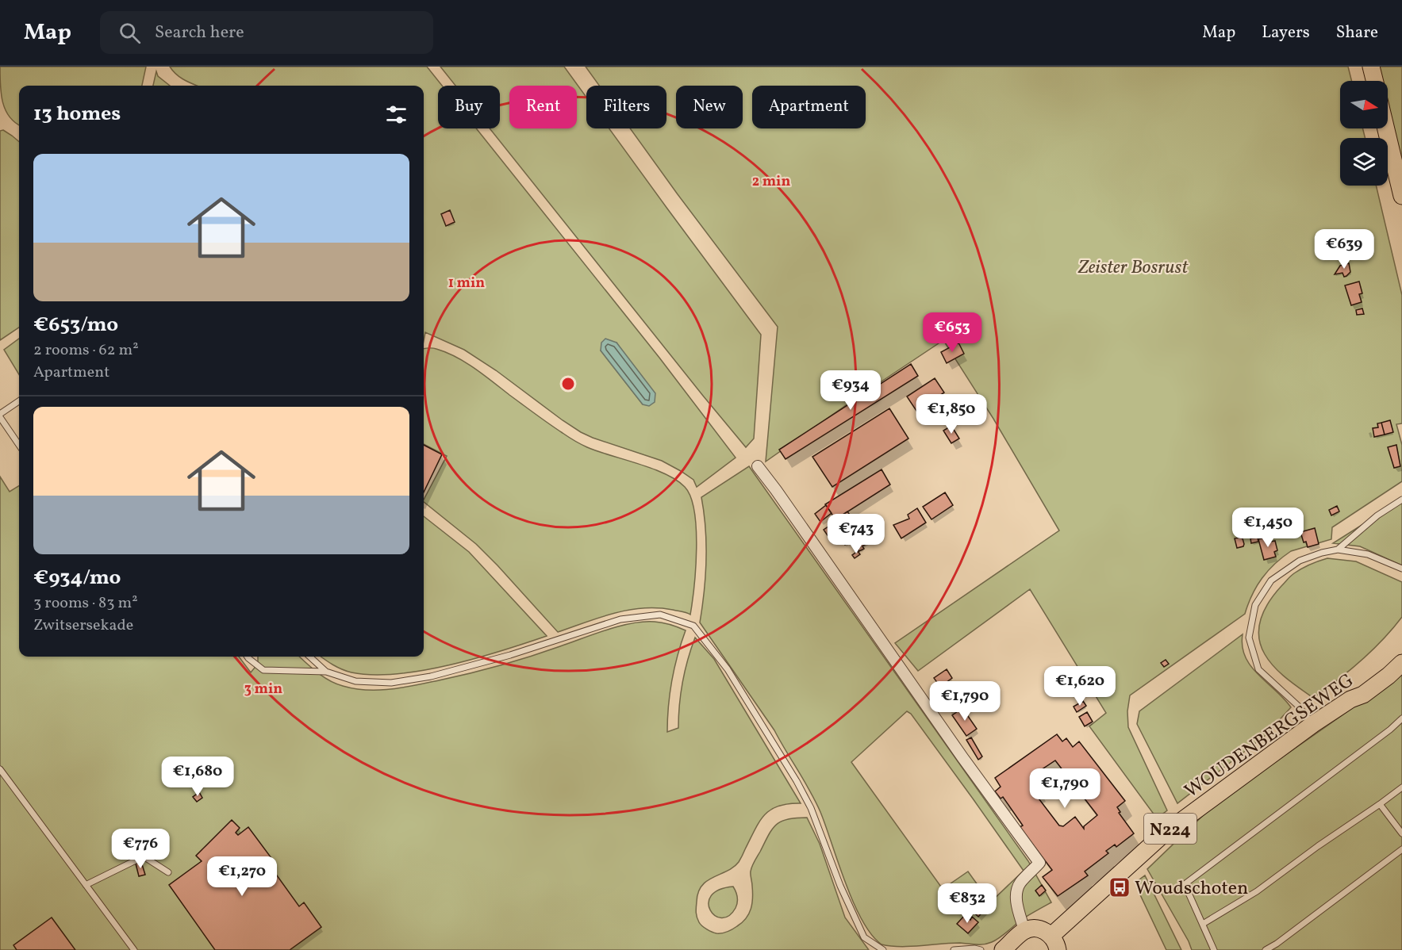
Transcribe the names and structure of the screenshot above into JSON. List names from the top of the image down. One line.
{"streets":{"main road":["WOUDENBERGSEWEG","N224"]},"crossings":[["WOUDENBERGSEWEG","N224"]],"parks":["Zeister Bosrust"],"places":{"bus stop":["Woudschoten"]},"north":"right","page":{"header":"Map","search":"Search here","nav":["Map","Layers","Share"],"chip":["Buy","Rent","Filters","New","Apartment"],"heading":"13 homes","list":[{"name":"€653/mo","note":"2 rooms · 62 m² · Apartment"},{"name":"€934/mo","note":"3 rooms · 83 m² · Zwitsersekade"}],"price":["€639","€653","€934","€1,850","€1,450","€743","€1,620","€1,790","€1,680","€1,790","€776","€1,270","€832"]},"rings":["2 min","1 min","3 min"]}
